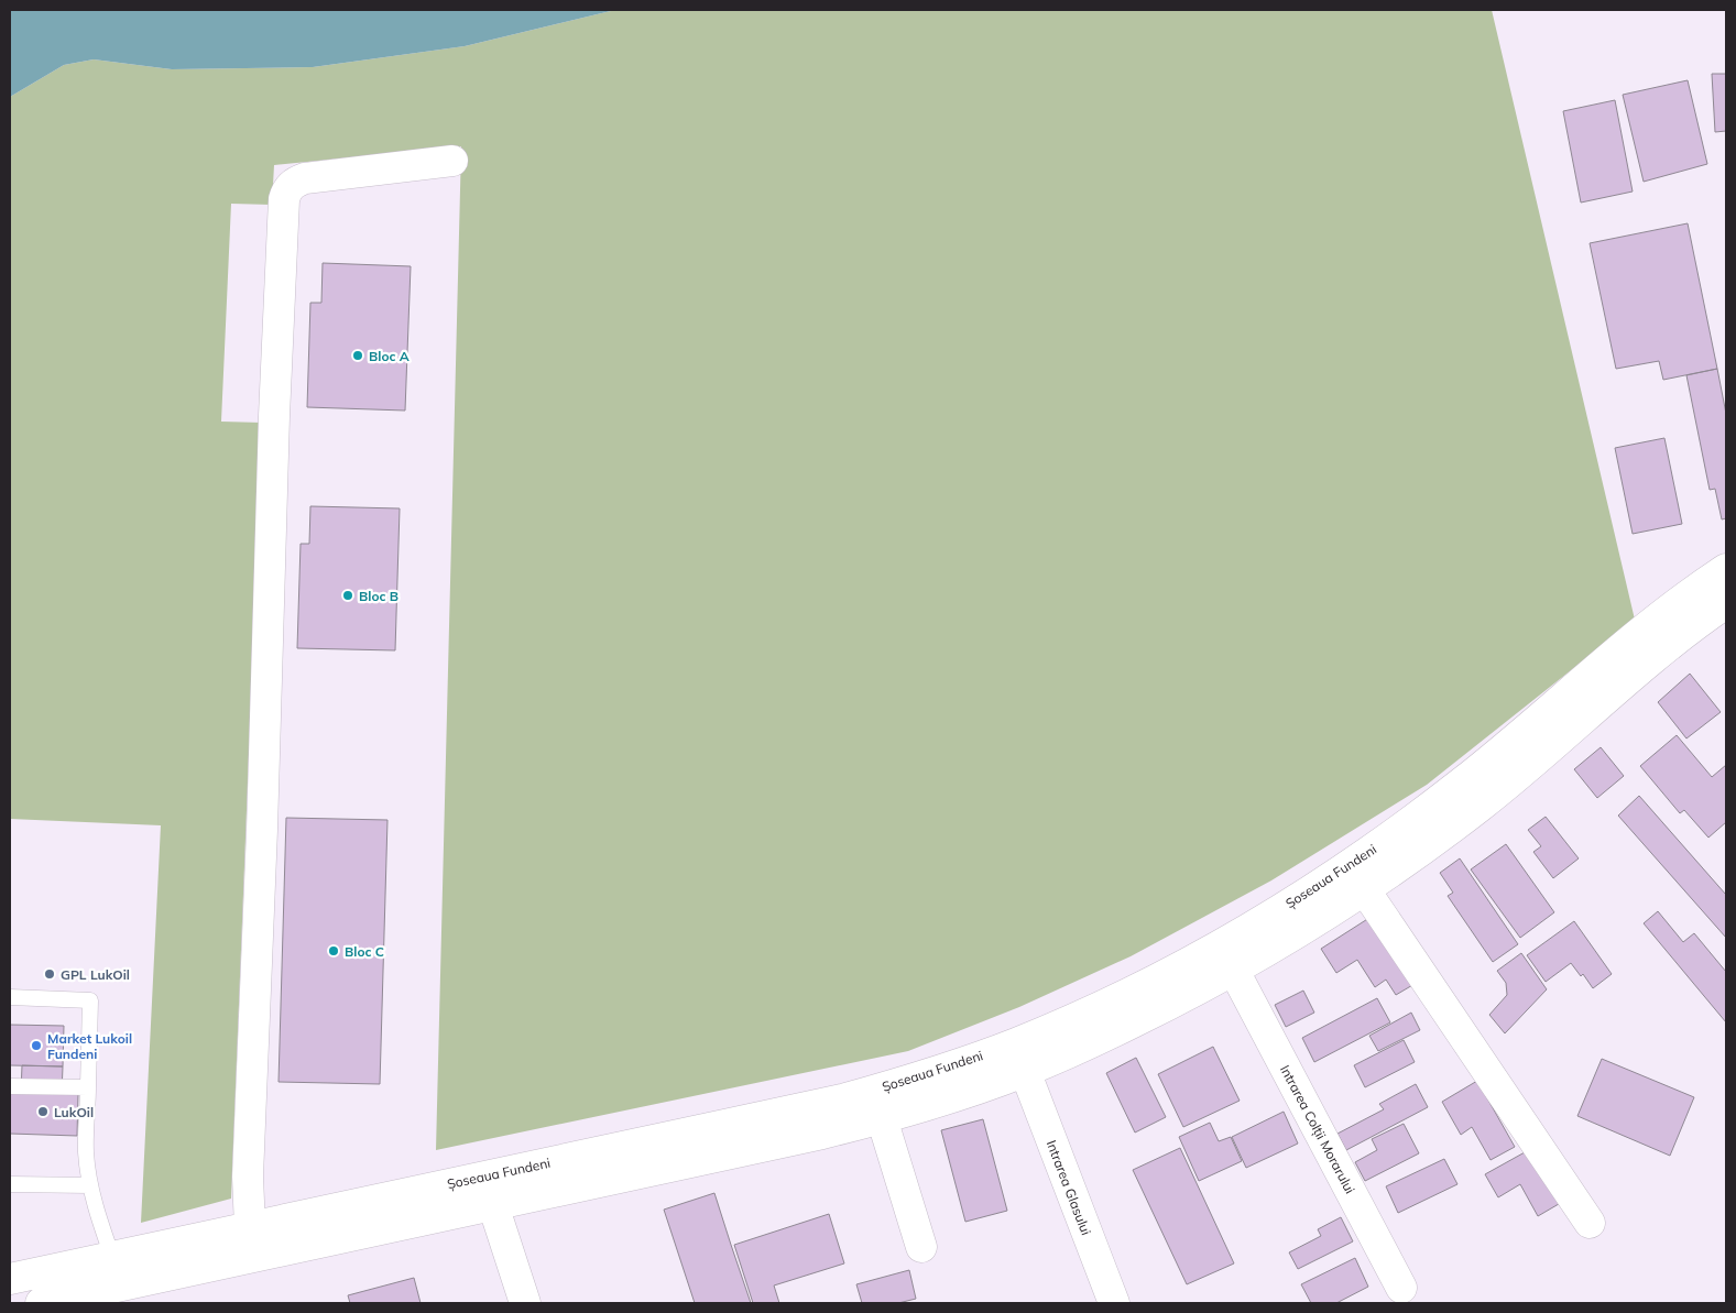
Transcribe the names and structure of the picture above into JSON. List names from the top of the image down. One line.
{"streets":{"main road":["Șoseaua Fundeni","Intrarea Colții Morarului","Intrarea Glasului"]},"places":["Bloc A","Bloc B","Bloc C","GPL LukOil","Market Lukoil Fundeni","LukOil"]}
